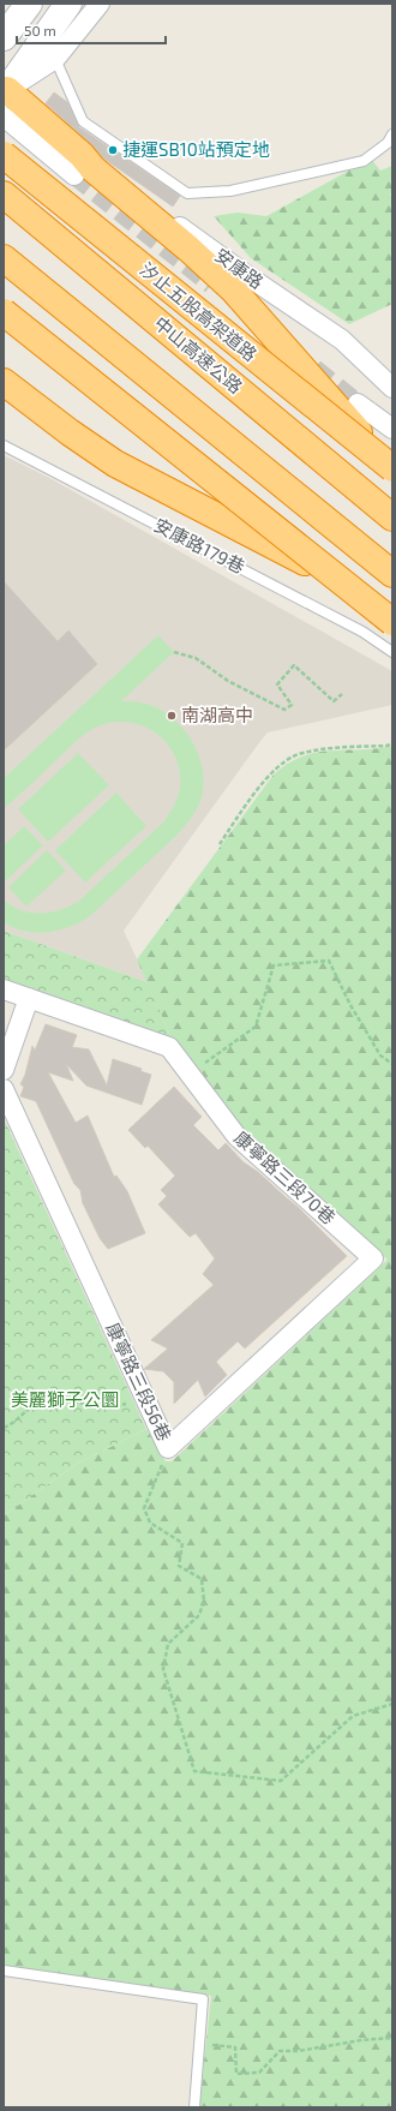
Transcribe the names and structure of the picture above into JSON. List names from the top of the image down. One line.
{"streets":{"highway":["汐止五股高架道路","中山高速公路"],"street":["安康路","康寧路三段70巷","康寧路三段56巷"],"lane":["安康路179巷"]},"crossings":[["康寧路三段70巷","康寧路三段56巷"]],"parks":["美麗獅子公圜"],"places":["捷運SB10站預定地","南湖高中"],"scale_bar":"50 m"}
